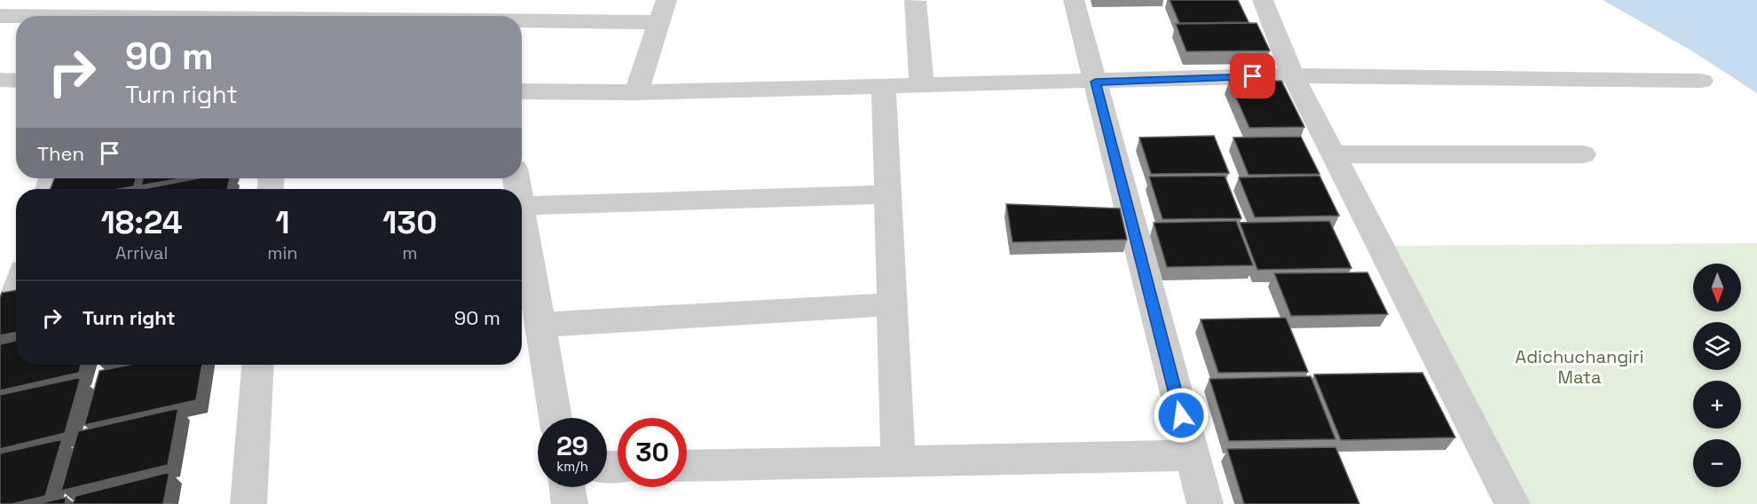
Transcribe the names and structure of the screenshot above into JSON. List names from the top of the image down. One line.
{"parks":["Adichuchangiri Mata"],"north":"bottom","page":{"turn":["90 m","Turn right"],"then":"Then","eta":["18:24","Arrival","1","min","130","m"],"map_buttons":["+","−"],"list":[{"name":"Turn right","value":"90 m"}],"speed":"29 km/h","limit":"30"}}
